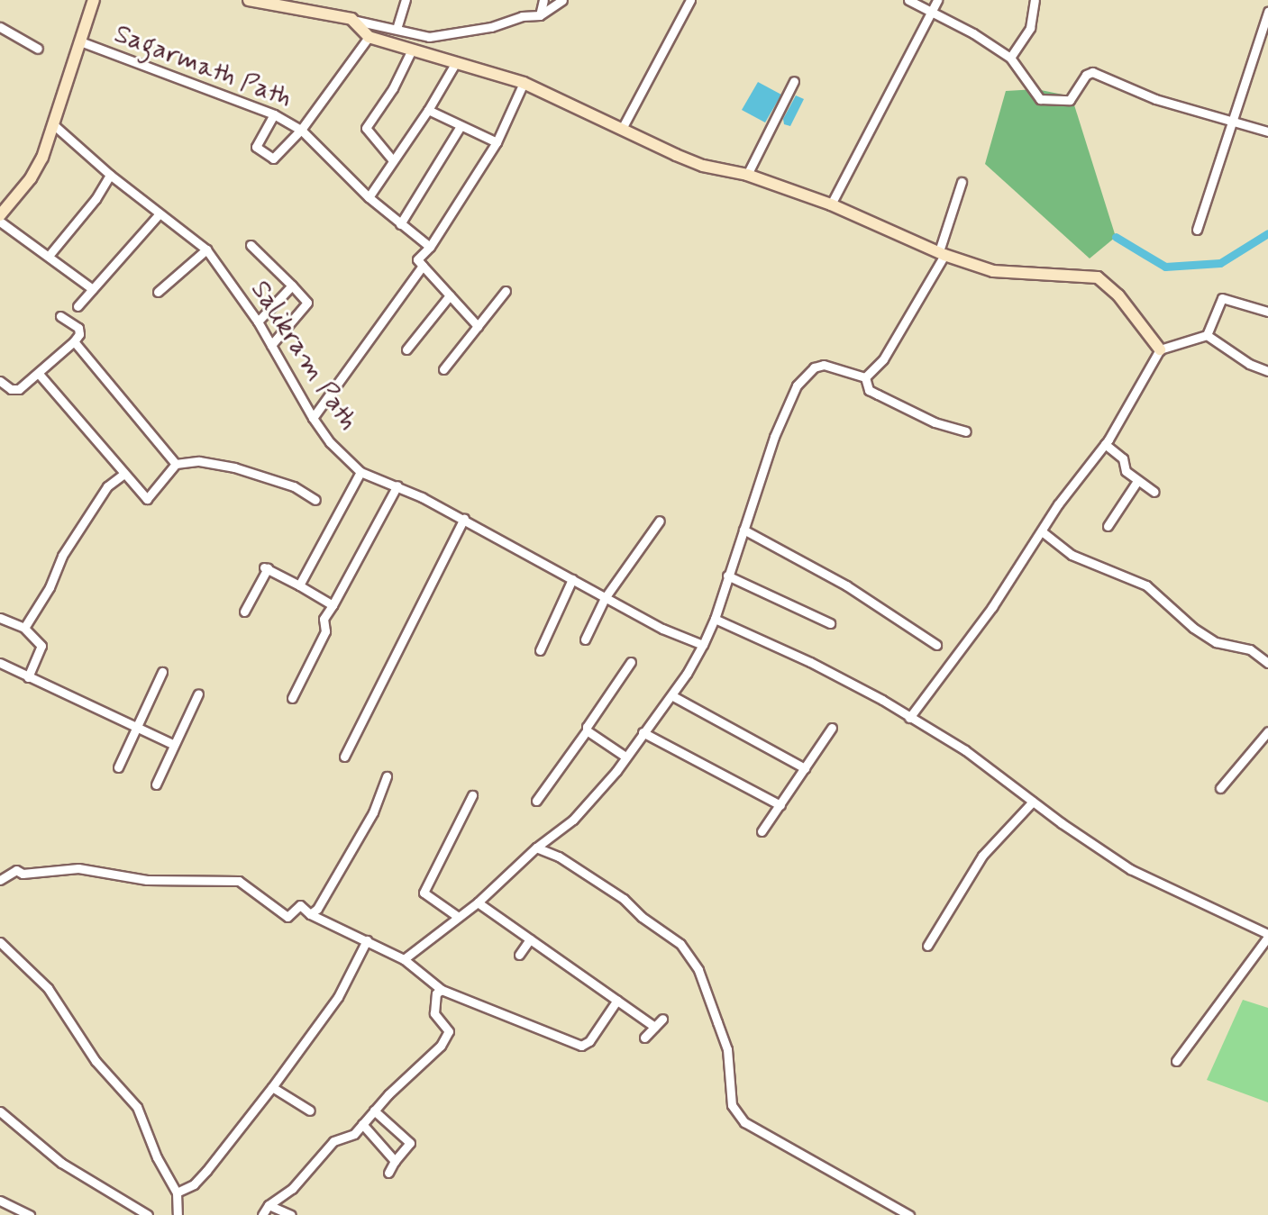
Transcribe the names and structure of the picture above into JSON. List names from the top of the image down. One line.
{"streets":{"street":["Sagarmath Path","Salikram Path"]}}
